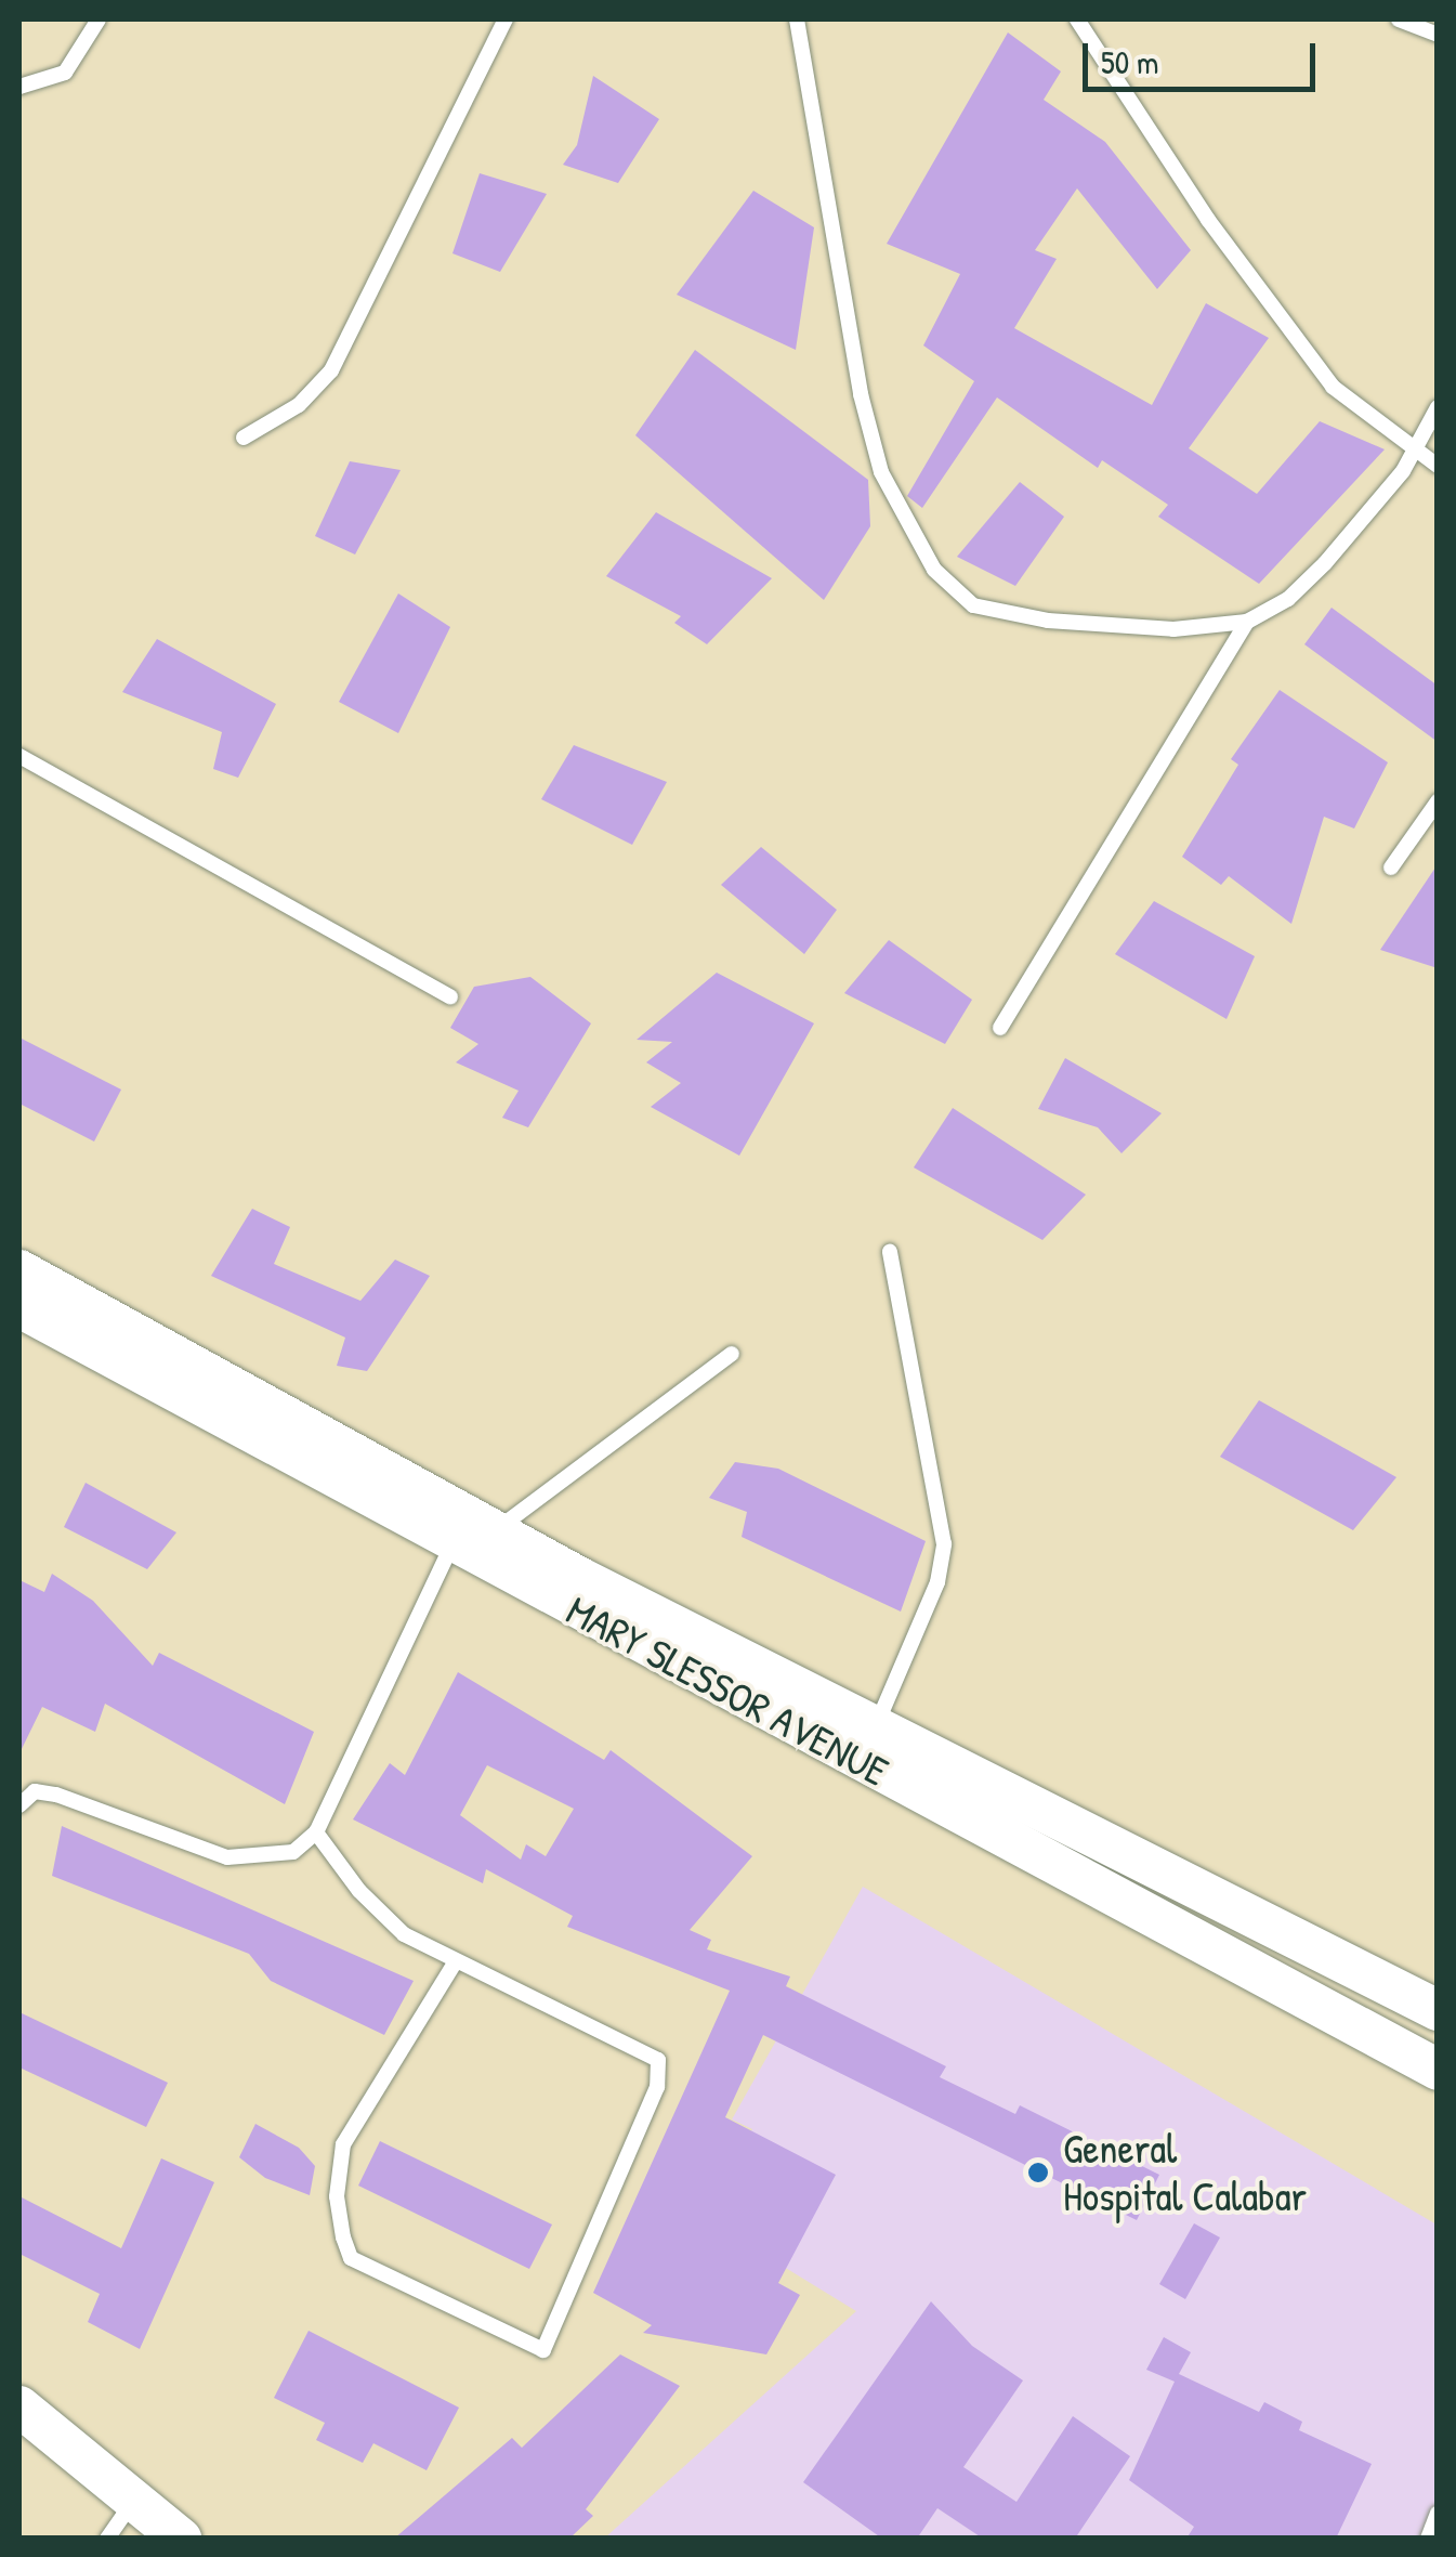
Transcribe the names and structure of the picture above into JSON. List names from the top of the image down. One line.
{"streets":{"main road":["MARY SLESSOR AVENUE"]},"places":["General Hospital Calabar"],"scale_bar":"50 m"}
